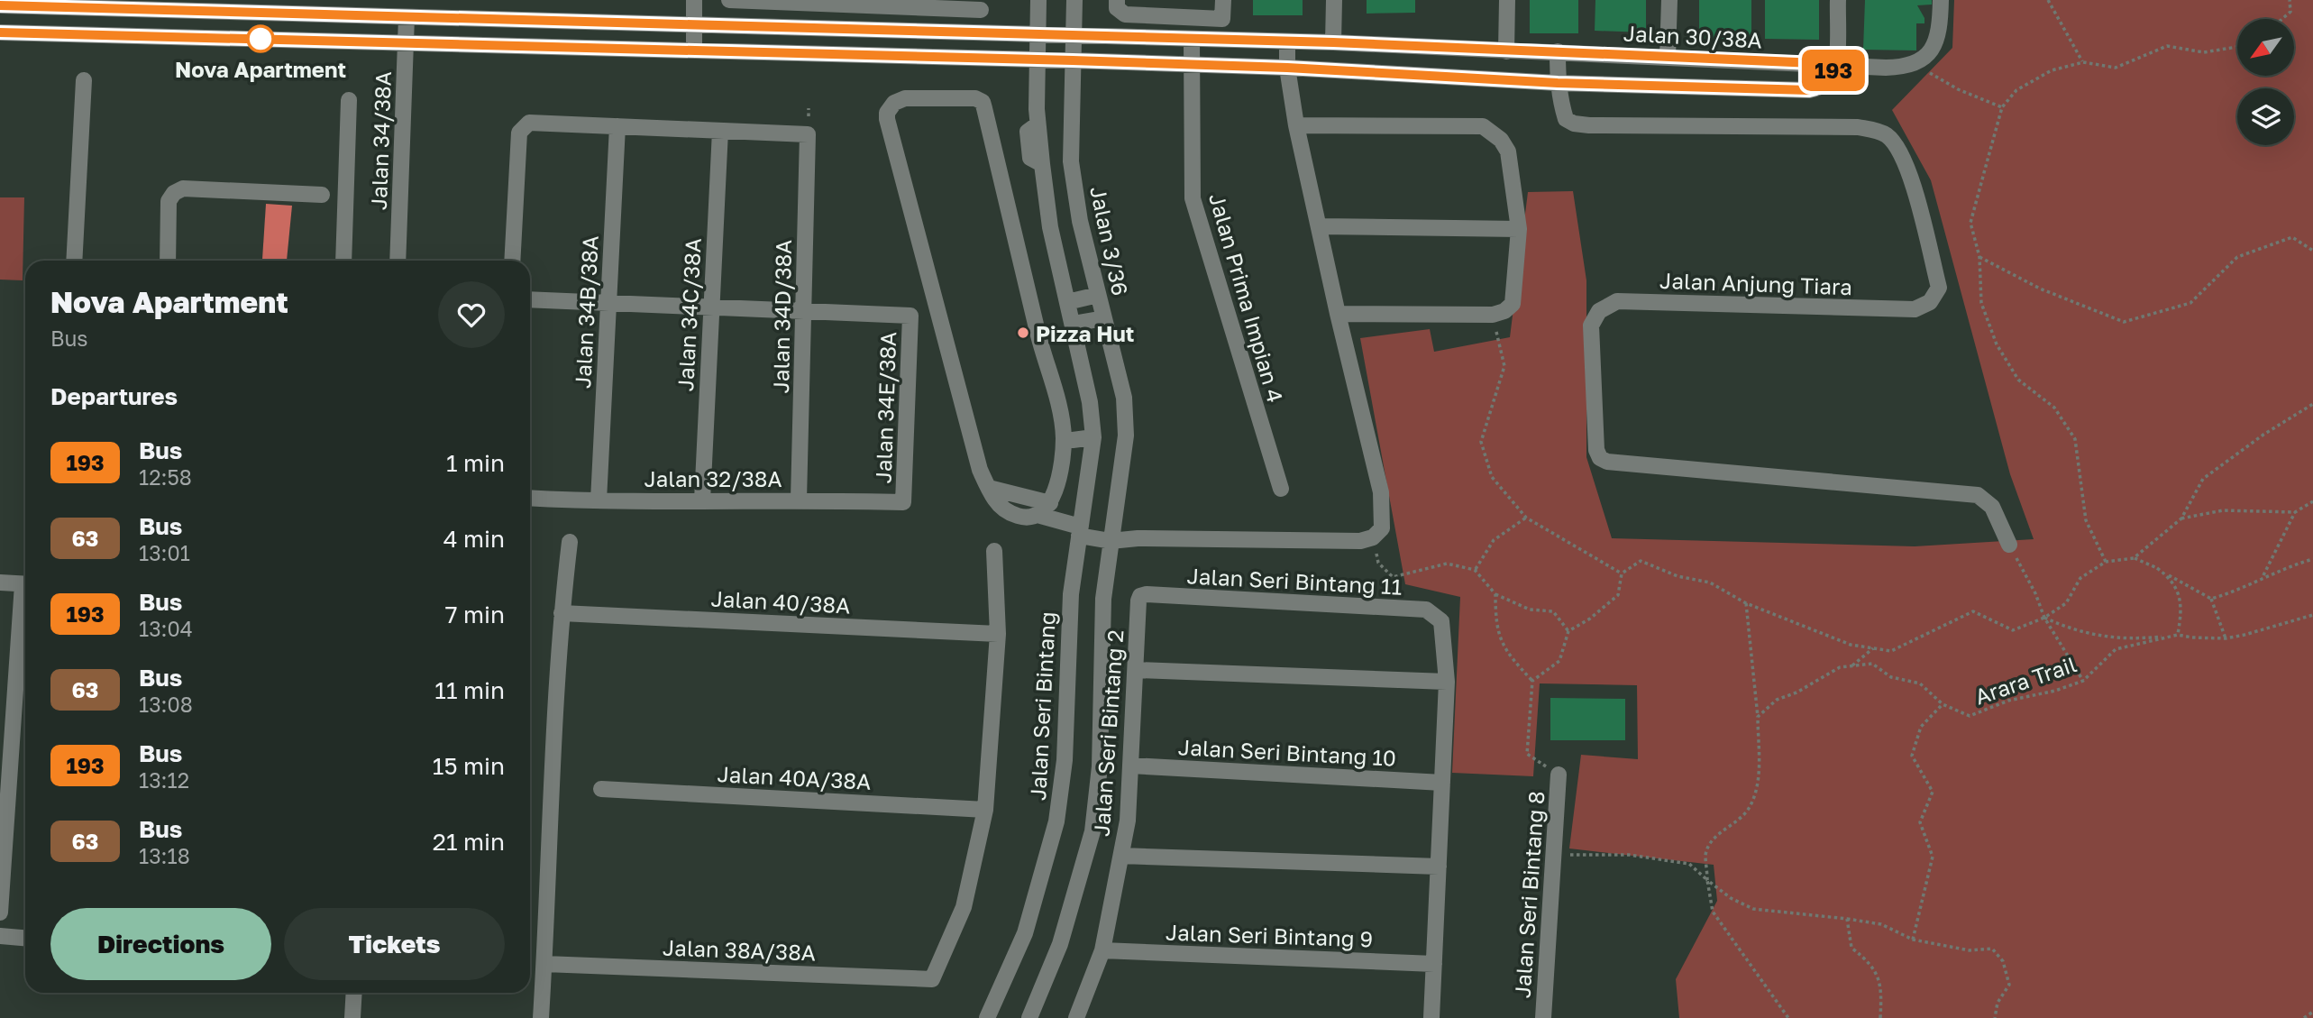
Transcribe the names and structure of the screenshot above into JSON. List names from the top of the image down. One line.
{"streets":{"street":["Jalan 30/38A","Jalan 34/38A","Jalan 3/36","Jalan Anjung Tiara","Jalan Prima Impian 4","Jalan 34B/38A","Jalan 34C/38A","Jalan 34D/38A","Jalan 34E/38A","Jalan 32/38A","Jalan Seri Bintang 11","Jalan 40/38A","Jalan Seri Bintang","Jalan Seri Bintang 2","Jalan Seri Bintang 10","Jalan 40A/38A","Jalan Seri Bintang 8","Jalan Seri Bintang 9","Jalan 38A/38A"],"path":["Arara Trail"]},"crossings":[["Jalan 30/38A","Jalan 34/38A"],["Jalan 30/38A","Jalan 3/36"],["Jalan 30/38A","Jalan Anjung Tiara"],["Jalan 30/38A","Jalan Prima Impian 4"],["Jalan 34B/38A","Jalan 32/38A"],["Jalan 34C/38A","Jalan 34D/38A"],["Jalan 34C/38A","Jalan 32/38A"],["Jalan 34D/38A","Jalan 34E/38A"],["Jalan 34D/38A","Jalan 32/38A"],["Jalan 34E/38A","Jalan 32/38A"],["Jalan Seri Bintang 11","Jalan Seri Bintang 2"],["Jalan Seri Bintang 2","Jalan Seri Bintang 10"],["Jalan Seri Bintang 2","Jalan Seri Bintang 9"],["Jalan 40A/38A","Jalan 38A/38A"]],"places":["Nova Apartment","Pizza Hut"],"lines":["bus line 193"],"north":"bottom left","page":{"on_map":"193","heading":[["Nova Apartment","Bus"],"Departures"],"list":[{"mark":"193","name":"Bus","note":"12:58","value":"1 min"},{"mark":"63","name":"Bus","note":"13:01","value":"4 min"},{"mark":"193","name":"Bus","note":"13:04","value":"7 min"},{"mark":"63","name":"Bus","note":"13:08","value":"11 min"},{"mark":"193","name":"Bus","note":"13:12","value":"15 min"},{"mark":"63","name":"Bus","note":"13:18","value":"21 min"}],"buttons":["Directions","Tickets"]}}
